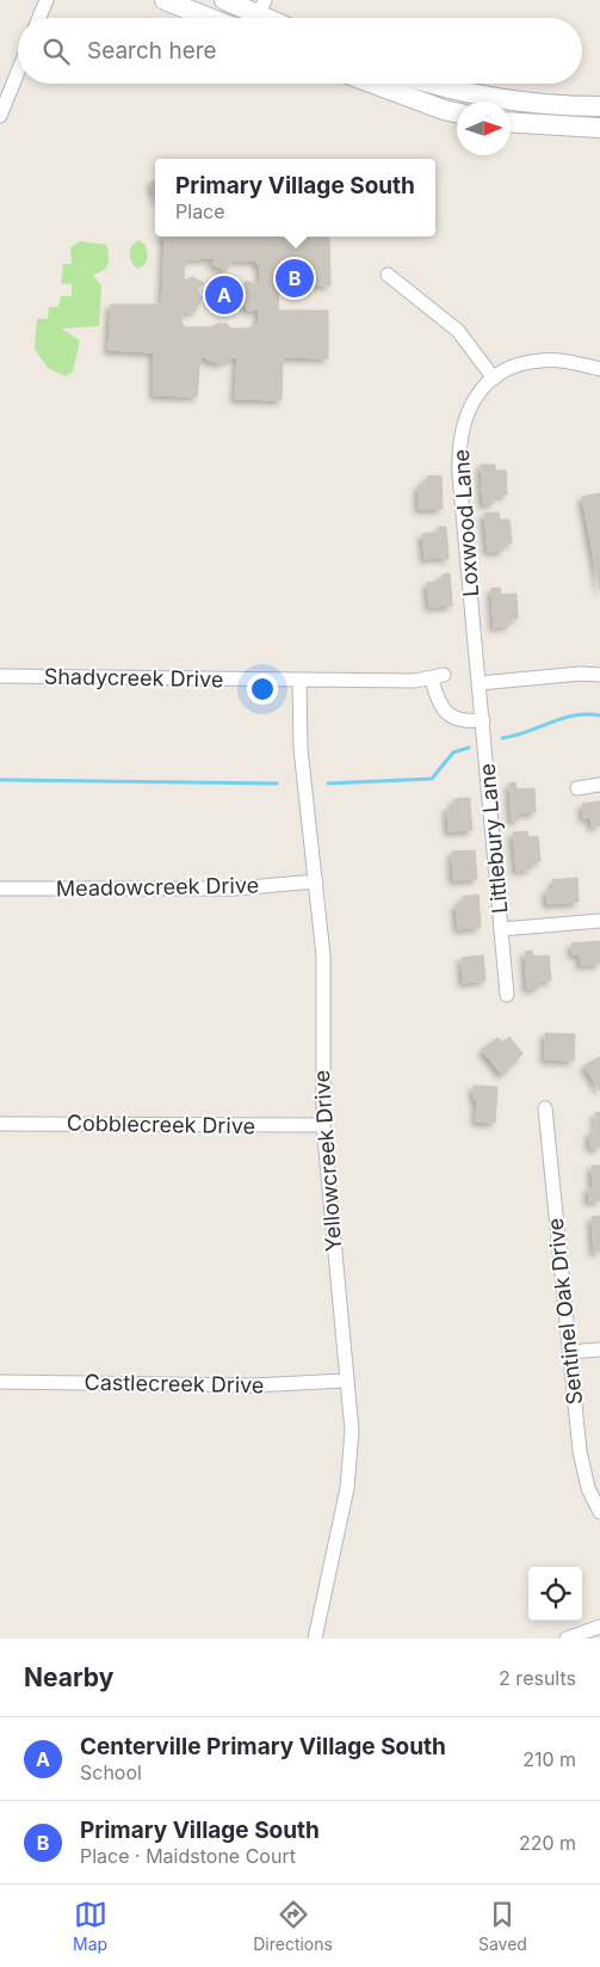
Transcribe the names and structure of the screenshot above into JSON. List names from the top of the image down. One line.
{"streets":{"street":["Loxwood Lane","Shadycreek Drive","Littlebury Lane","Meadowcreek Drive","Cobblecreek Drive","Yellowcreek Drive","Sentinel Oak Drive","Castlecreek Drive"]},"crossings":[["Loxwood Lane","Littlebury Lane"],["Shadycreek Drive","Littlebury Lane"],["Shadycreek Drive","Yellowcreek Drive"],["Meadowcreek Drive","Yellowcreek Drive"],["Cobblecreek Drive","Yellowcreek Drive"],["Yellowcreek Drive","Castlecreek Drive"]],"north":"right","page":{"search":"Search here","popup":["Primary Village South","Place"],"pins":["B","A"],"heading":["Nearby","2 results"],"list":[{"mark":"A","name":"Centerville Primary Village South","note":"School","value":"210 m"},{"mark":"B","name":"Primary Village South","note":"Place · Maidstone Court","value":"220 m"}],"nav":["Map","Directions","Saved"]}}
